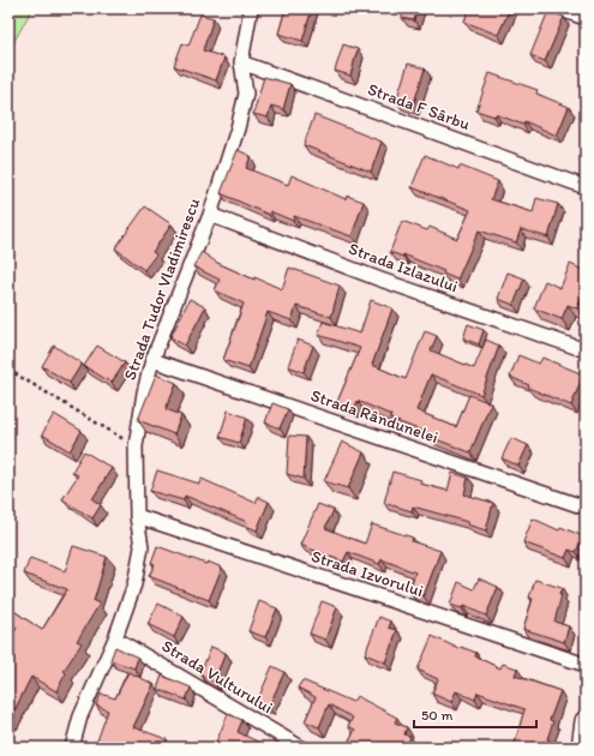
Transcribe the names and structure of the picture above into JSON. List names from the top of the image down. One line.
{"streets":{"street":["Strada F Sârbu","Strada Izlazului","Strada Tudor Vladimirescu","Strada Rândunelei","Strada Izvorului","Strada Vulturului"]},"crossings":[["Strada F Sârbu","Strada Tudor Vladimirescu"],["Strada Izlazului","Strada Tudor Vladimirescu"],["Strada Tudor Vladimirescu","Strada Rândunelei"],["Strada Tudor Vladimirescu","Strada Izvorului"],["Strada Tudor Vladimirescu","Strada Vulturului"]],"scale_bar":"50 m"}
